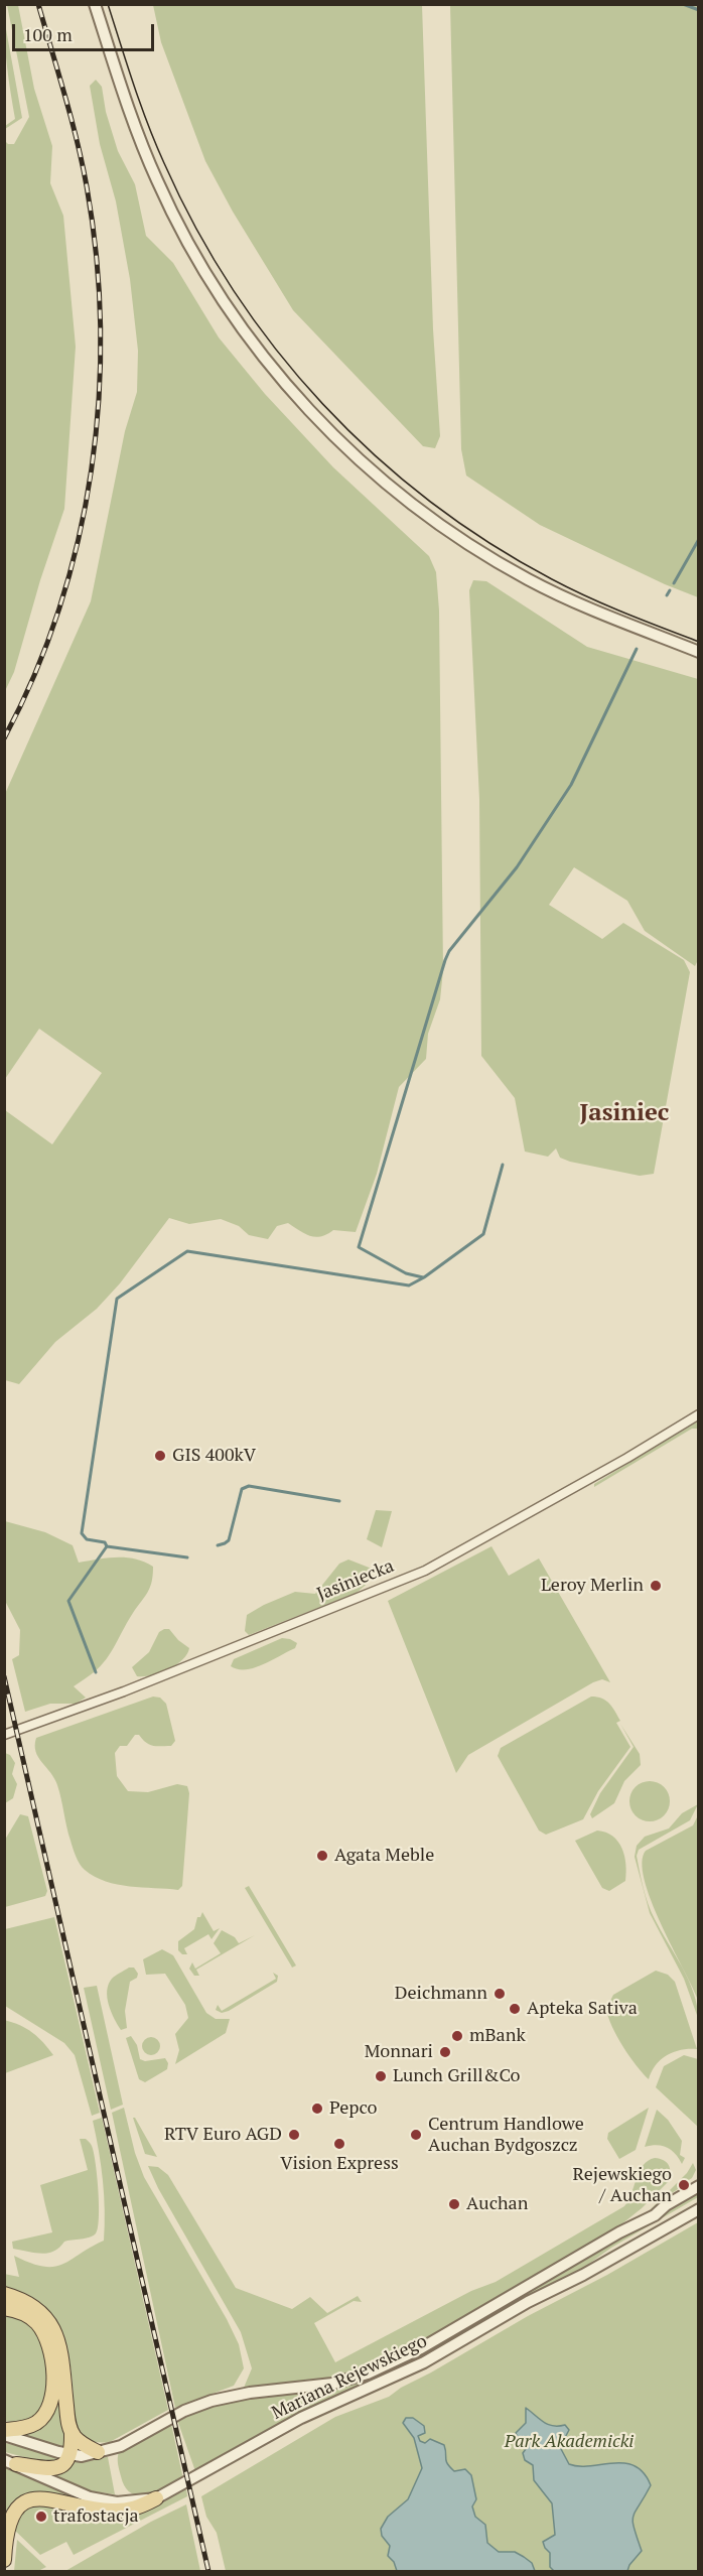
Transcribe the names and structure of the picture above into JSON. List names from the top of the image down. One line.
{"streets":{"street":["Jasiniecka","Mariana Rejewskiego"]},"districts":["Jasiniec"],"parks":["Park Akademicki"],"places":["GIS 400kV","Leroy Merlin","Agata Meble","Deichmann","Apteka Sativa","mBank","Monnari","Lunch Grill&Co","Pepco","RTV Euro AGD","Centrum Handlowe Auchan Bydgoszcz","Vision Express","Rejewskiego / Auchan","Auchan","trafostacja"],"scale_bar":"100 m"}
